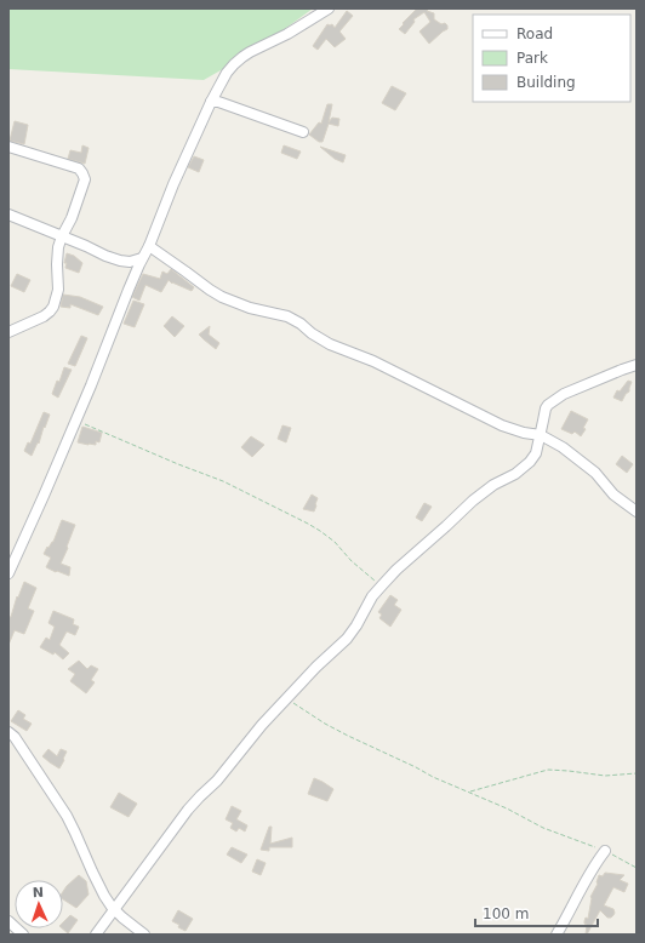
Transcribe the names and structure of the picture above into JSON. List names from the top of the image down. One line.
{"legend":["Road","Park","Building"],"scale_bar":"100 m","north":"top"}
